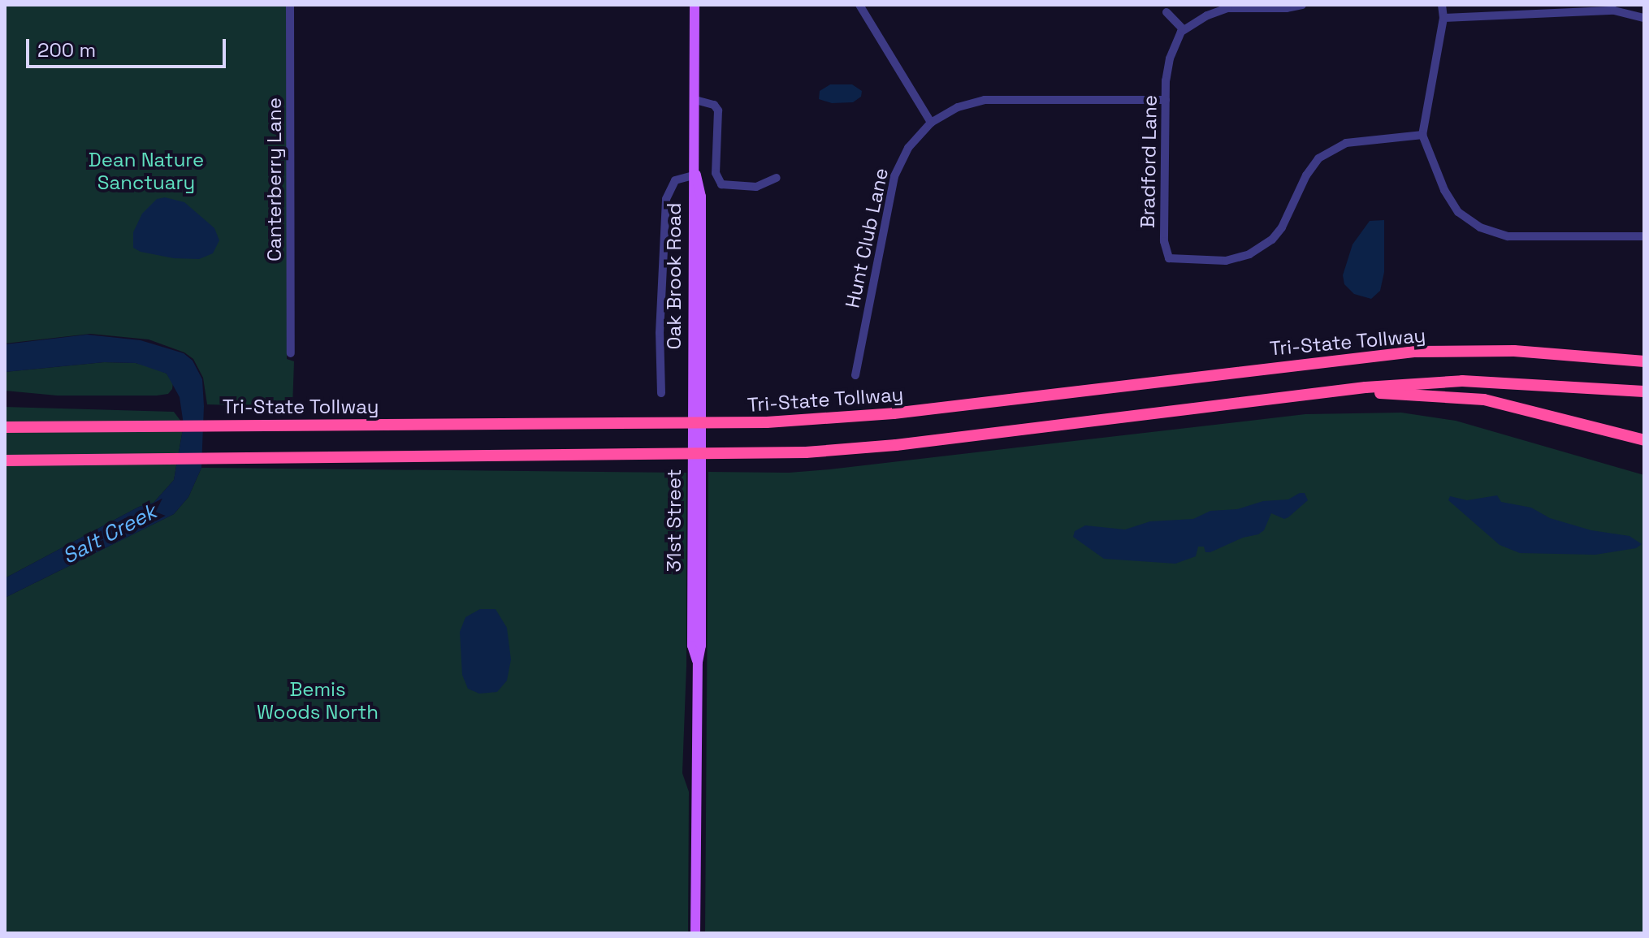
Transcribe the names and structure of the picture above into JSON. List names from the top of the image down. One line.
{"streets":{"highway":["Tri-State Tollway"],"main road":["Oak Brook Road","31st Street"],"street":["Bradford Lane","Canterberry Lane","Hunt Club Lane"]},"crossings":[["Bradford Lane","Hunt Club Lane"],["Oak Brook Road","31st Street"]],"water":["Salt Creek"],"parks":["Dean Nature Sanctuary","Bemis Woods North"],"scale_bar":"200 m"}
